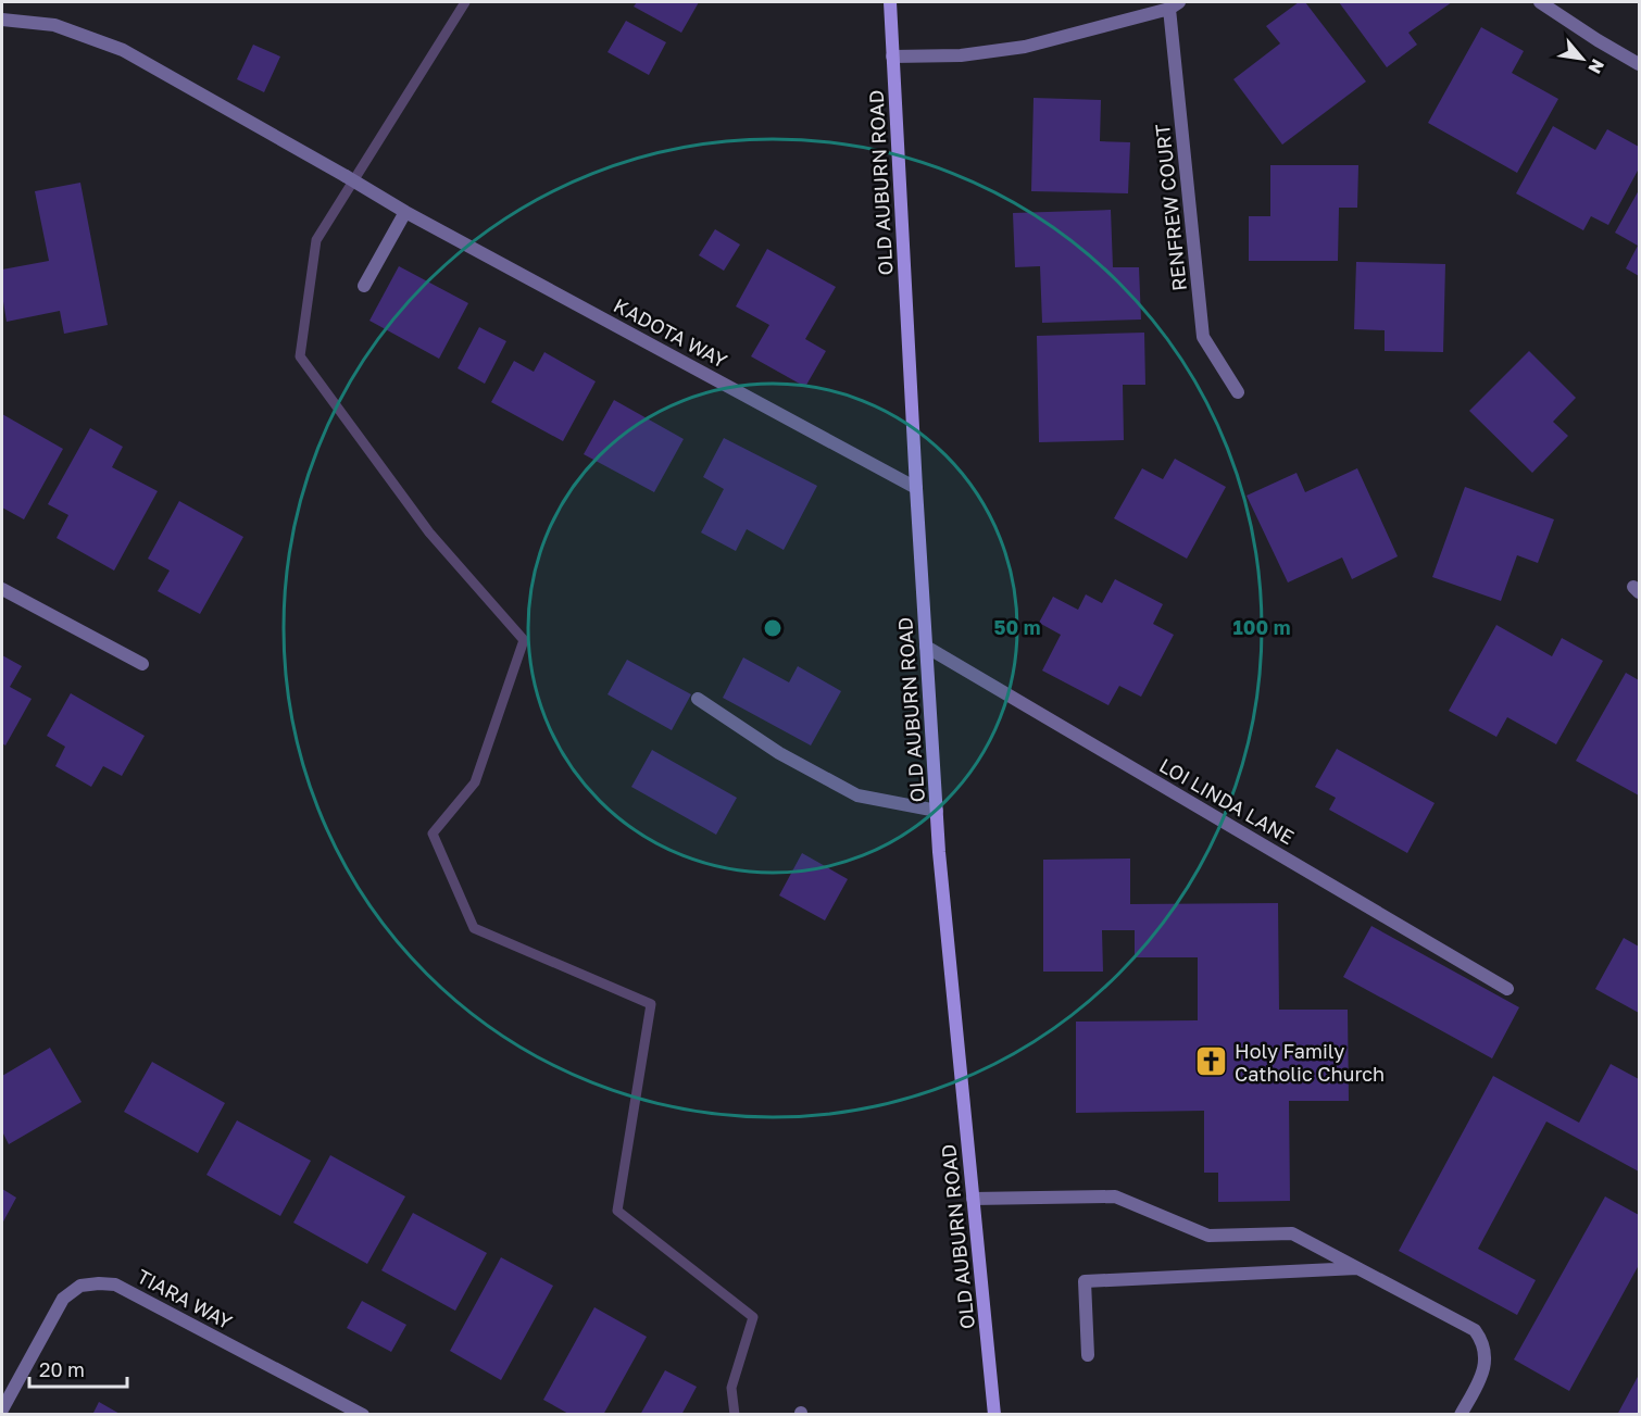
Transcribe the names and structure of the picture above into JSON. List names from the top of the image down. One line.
{"streets":{"main road":["OLD AUBURN ROAD"],"street":["RENFREW COURT","KADOTA WAY","LOI LINDA LANE","TIARA WAY"]},"crossings":[["OLD AUBURN ROAD","KADOTA WAY"],["OLD AUBURN ROAD","LOI LINDA LANE"]],"places":{"church":["Holy Family Catholic Church"]},"scale_bar":"20 m","north":"bottom right","rings":["50 m","100 m"]}
